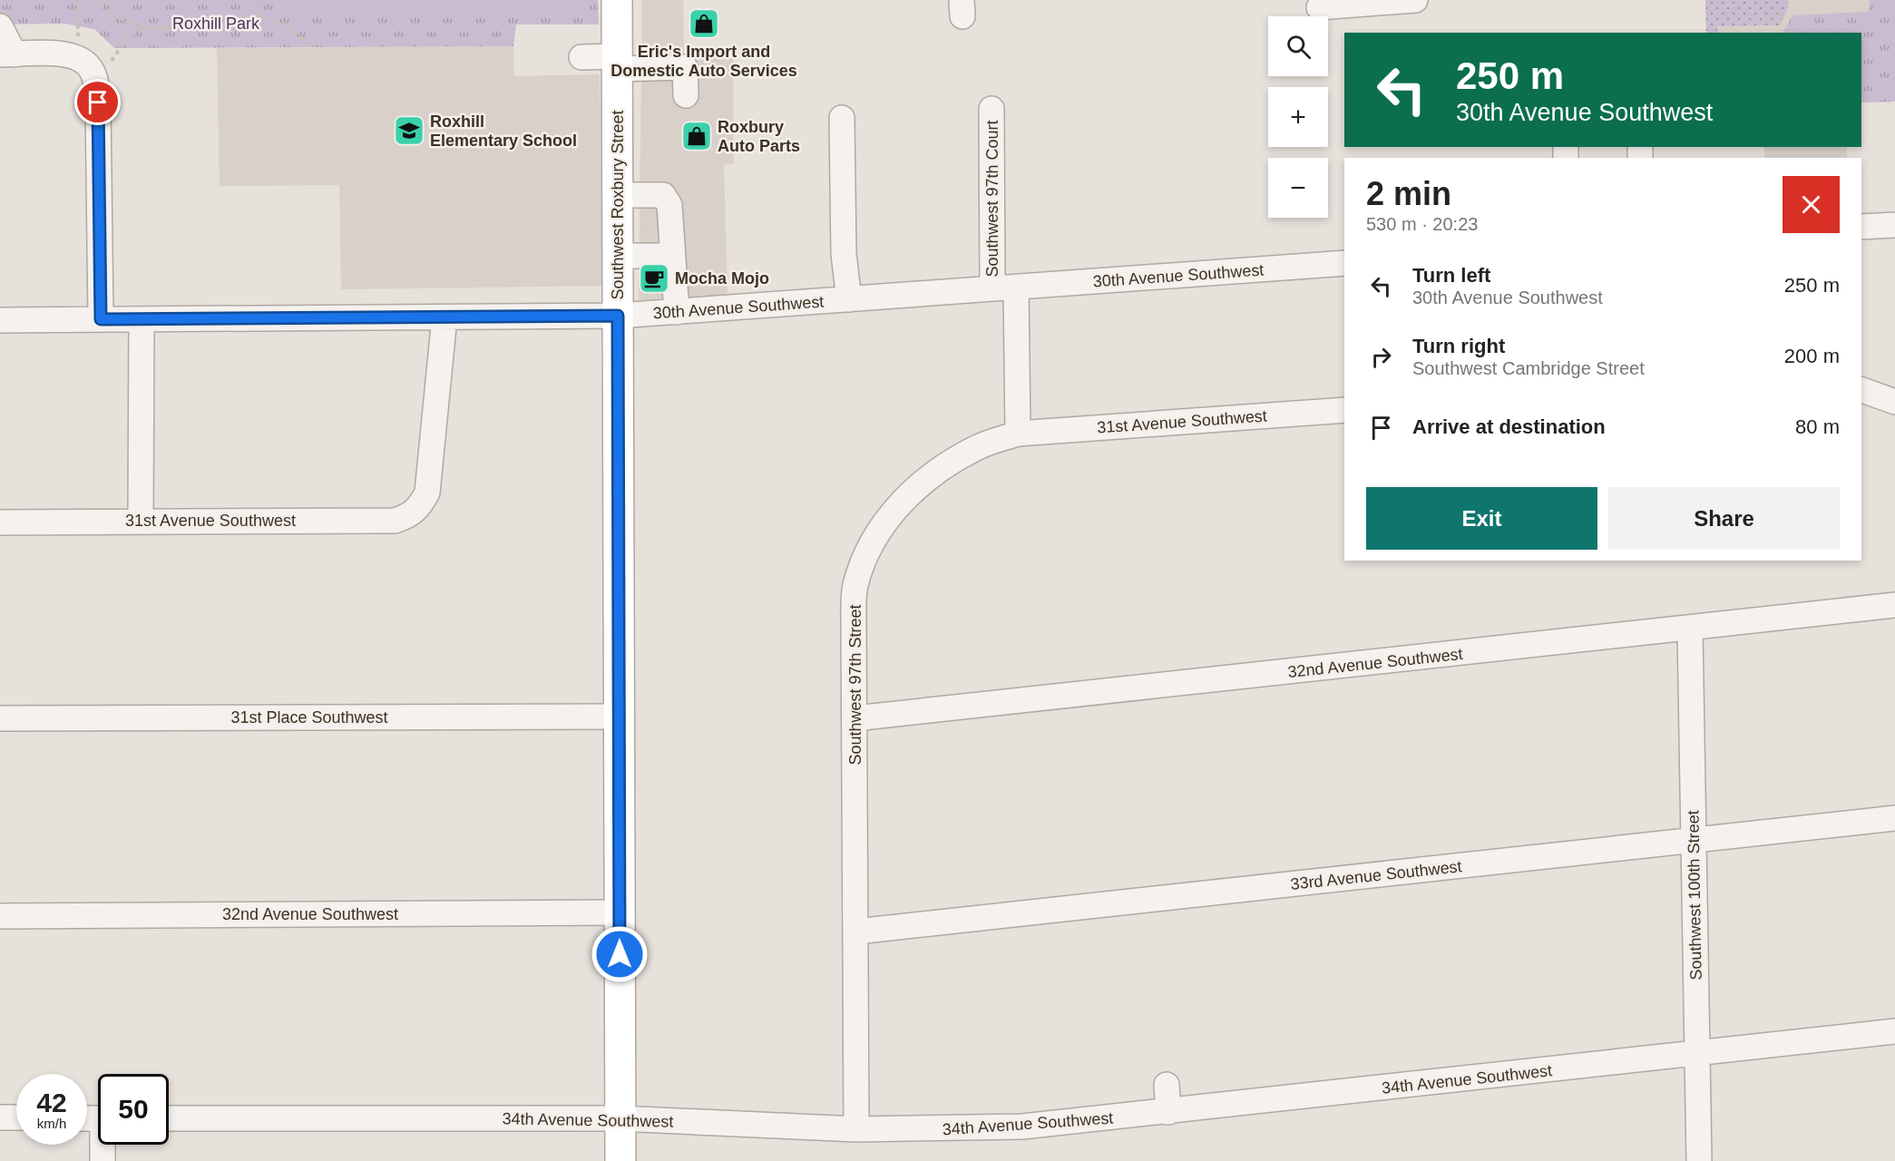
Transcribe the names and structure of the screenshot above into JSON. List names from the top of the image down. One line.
{"streets":{"main road":["Southwest Roxbury Street"],"street":["Southwest 97th Court","30th Avenue Southwest","31st Avenue Southwest","32nd Avenue Southwest","Southwest 97th Street","31st Place Southwest","33rd Avenue Southwest","Southwest 100th Street","34th Avenue Southwest"]},"crossings":[["Southwest 97th Court","30th Avenue Southwest"],["Southwest Roxbury Street","30th Avenue Southwest"],["Southwest Roxbury Street","32nd Avenue Southwest"],["Southwest Roxbury Street","31st Place Southwest"],["Southwest Roxbury Street","34th Avenue Southwest"],["30th Avenue Southwest","31st Avenue Southwest"],["31st Avenue Southwest","Southwest 97th Street"],["32nd Avenue Southwest","Southwest 97th Street"],["32nd Avenue Southwest","Southwest 100th Street"],["Southwest 97th Street","33rd Avenue Southwest"],["Southwest 97th Street","34th Avenue Southwest"],["33rd Avenue Southwest","Southwest 100th Street"],["Southwest 100th Street","34th Avenue Southwest"]],"parks":["Roxhill Park"],"places":{"shop":["Eric's Import and Domestic Auto Services","Roxbury Auto Parts"],"school or university":["Roxhill Elementary School"],"cafe":["Mocha Mojo"]},"page":{"map_buttons":["+","−"],"turn":["250 m","30th Avenue Southwest"],"heading":["2 min","530 m · 20:23"],"list":[{"name":"Turn left","note":"30th Avenue Southwest","value":"250 m"},{"name":"Turn right","note":"Southwest Cambridge Street","value":"200 m"},{"name":"Arrive at destination","value":"80 m"}],"buttons":["Exit","Share"],"speed":"42 km/h","limit":"50"}}
